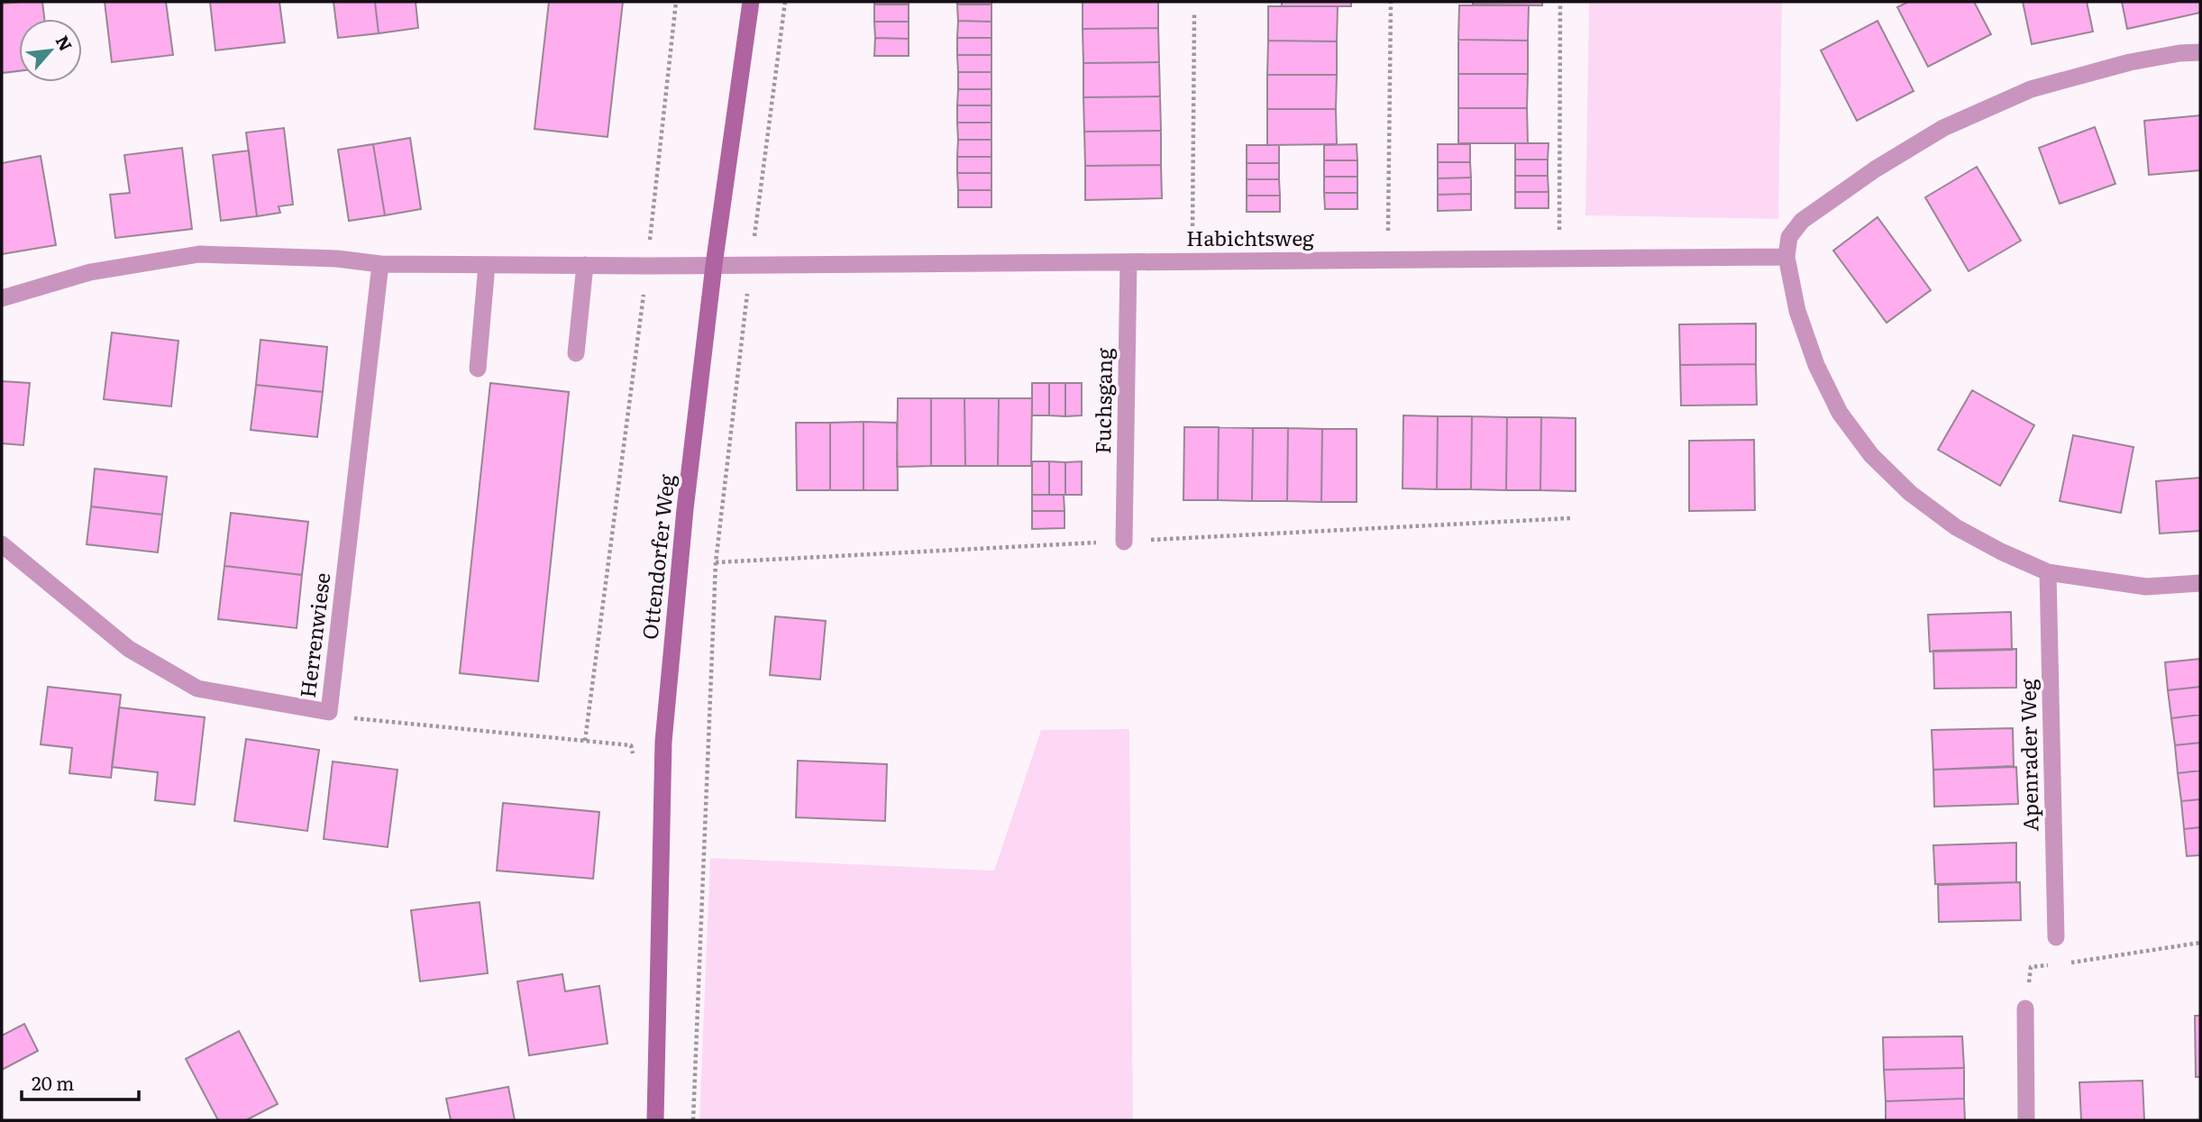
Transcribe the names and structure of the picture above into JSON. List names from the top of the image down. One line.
{"streets":{"main road":["Ottendorfer Weg"],"street":["Habichtsweg","Fuchsgang","Herrenwiese","Apenrader Weg"]},"crossings":[["Habichtsweg","Fuchsgang"],["Habichtsweg","Ottendorfer Weg"]],"scale_bar":"20 m","north":"top right"}
